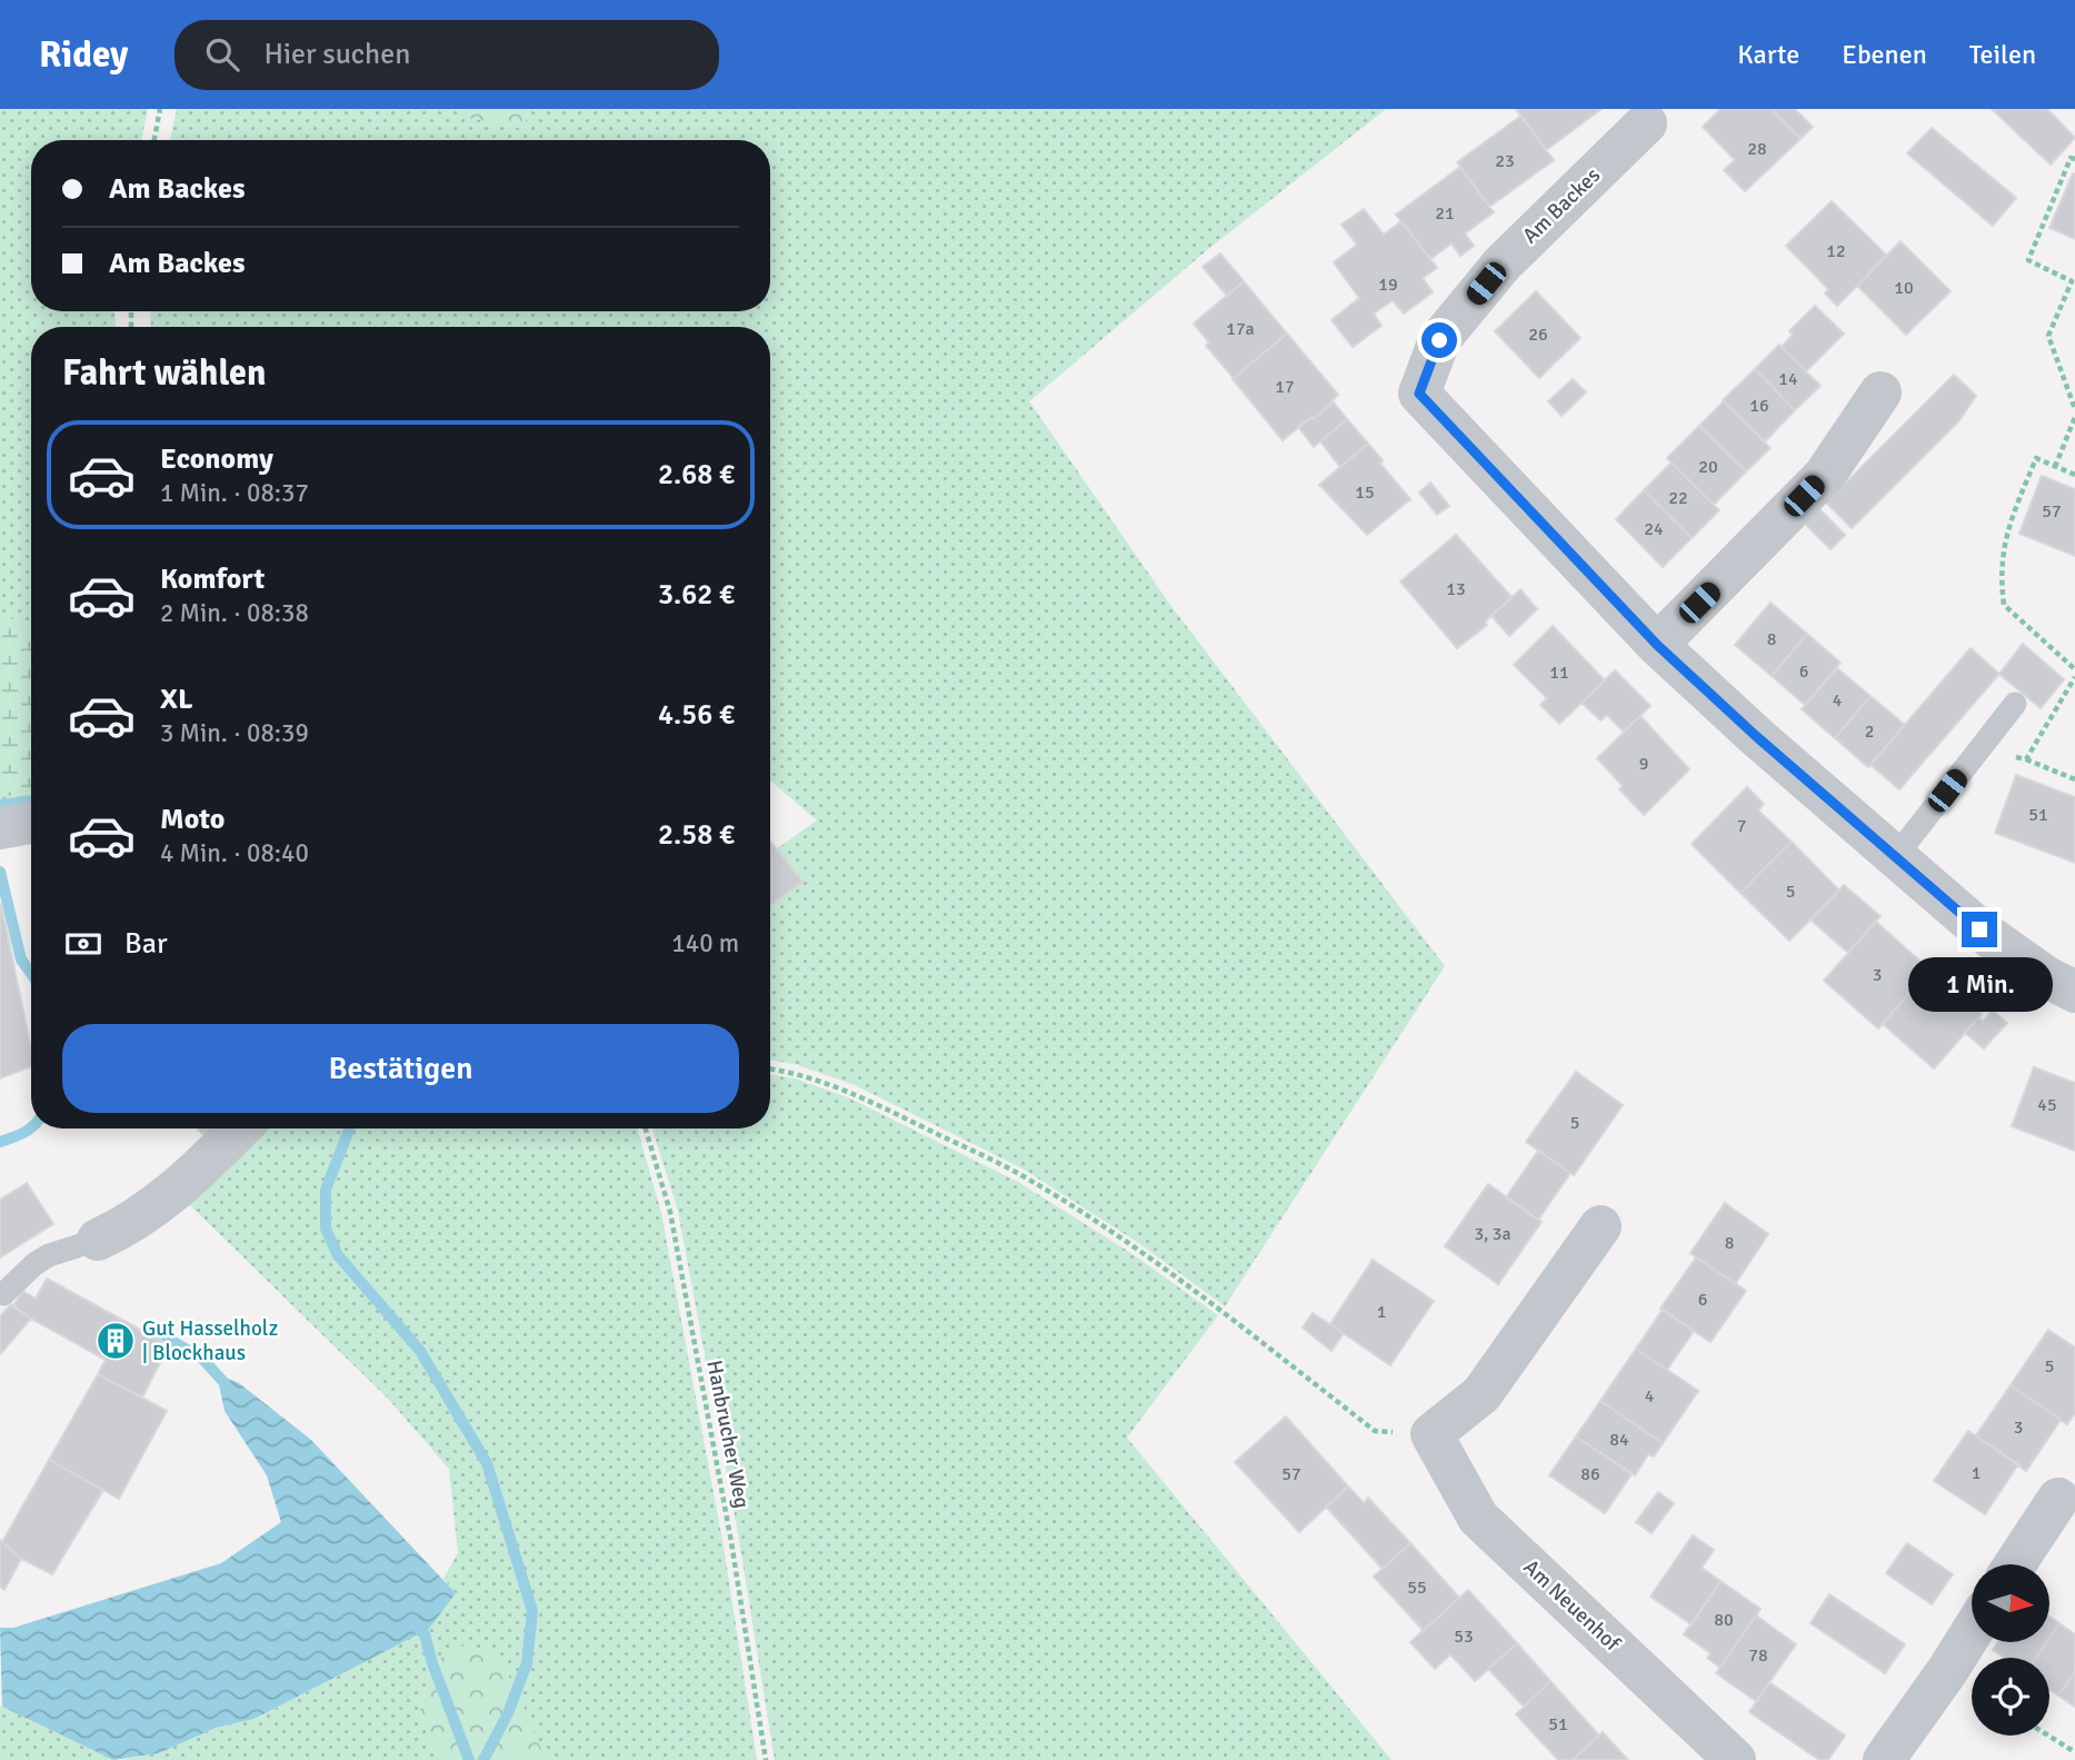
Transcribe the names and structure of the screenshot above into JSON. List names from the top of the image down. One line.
{"streets":{"street":["Am Backes","Am Neuenhof"],"path":["Hanbrucher Weg"]},"places":{"building":["Gut Hasselholz | Blockhaus"]},"house_numbers":["28","23","21","12","19","10","17a","26","14","17","16","20","15","22","57","24","13","8","6","11","4","2","9","51","7","5","3","45","5","3, 3a","8","6","1","5","4","3","84","1","57","86","55","80","53","78","51"],"north":"right","page":{"header":"Ridey","search":"Hier suchen","nav":["Karte","Ebenen","Teilen"],"banner":["Am Backes","Am Backes"],"heading":"Fahrt wählen","list":[{"name":"Economy","note":"1 Min. · 08:37","value":"2.68 €"},{"name":"Komfort","note":"2 Min. · 08:38","value":"3.62 €"},{"name":"XL","note":"3 Min. · 08:39","value":"4.56 €"},{"name":"Moto","note":"4 Min. · 08:40","value":"2.58 €"}],"pay":["Bar","140 m"],"bubble":"1 Min.","buttons":"Bestätigen"}}
